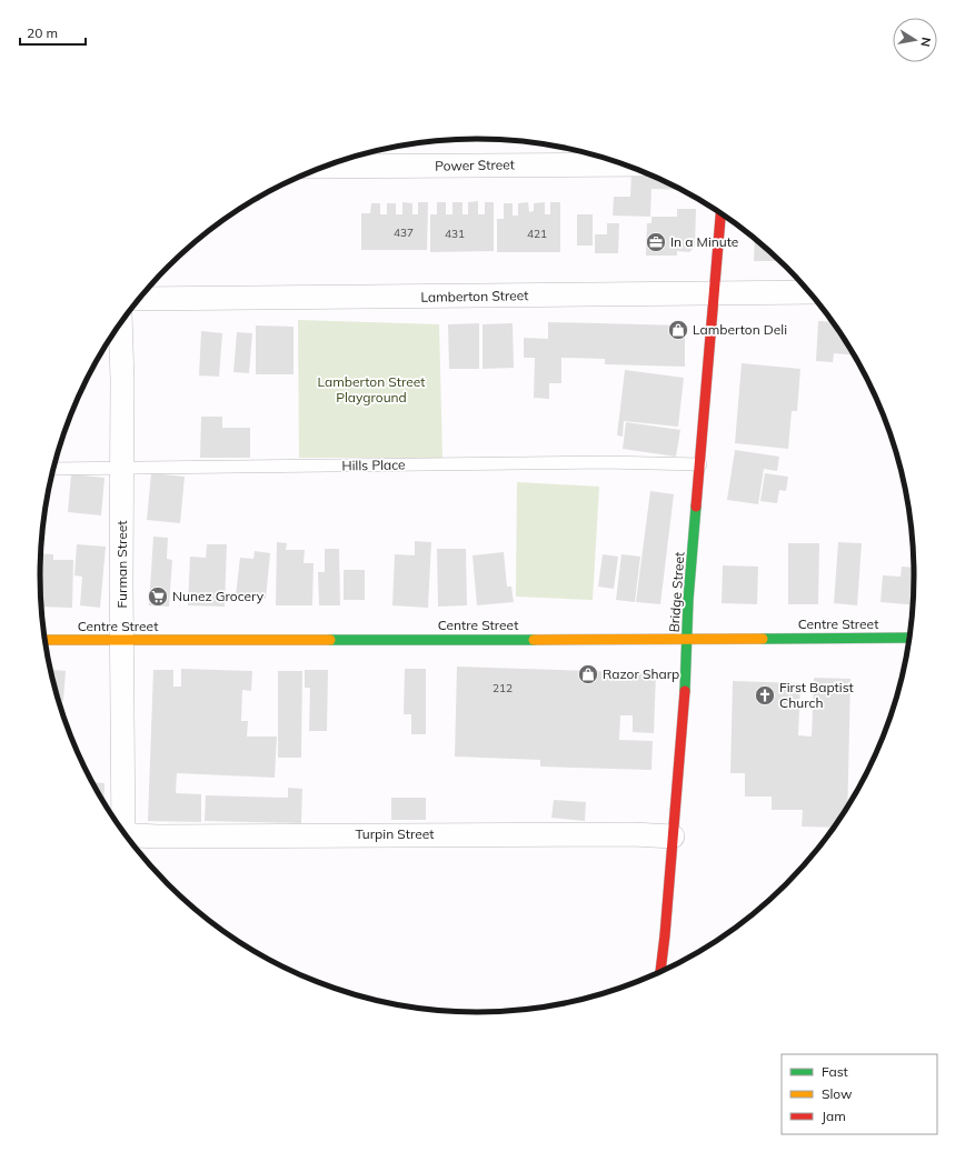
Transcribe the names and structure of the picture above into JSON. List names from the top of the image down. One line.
{"streets":{"street":["Power Street","Lamberton Street","Furman Street","Bridge Street","Centre Street","Turpin Street"],"lane":["Hills Place"]},"crossings":[["Lamberton Street","Bridge Street"],["Hills Place","Furman Street"],["Hills Place","Bridge Street"],["Furman Street","Centre Street"],["Bridge Street","Centre Street"],["Bridge Street","Turpin Street"]],"parks":["Lamberton Street Playground"],"places":{"office":["In a Minute"],"shop":["Lamberton Deli","Razor Sharp"],"supermarket":["Nunez Grocery"],"church":["First Baptist Church"]},"house_numbers":["437","431","421","212"],"legend":["Fast","Slow","Jam"],"scale_bar":"20 m","north":"right"}
